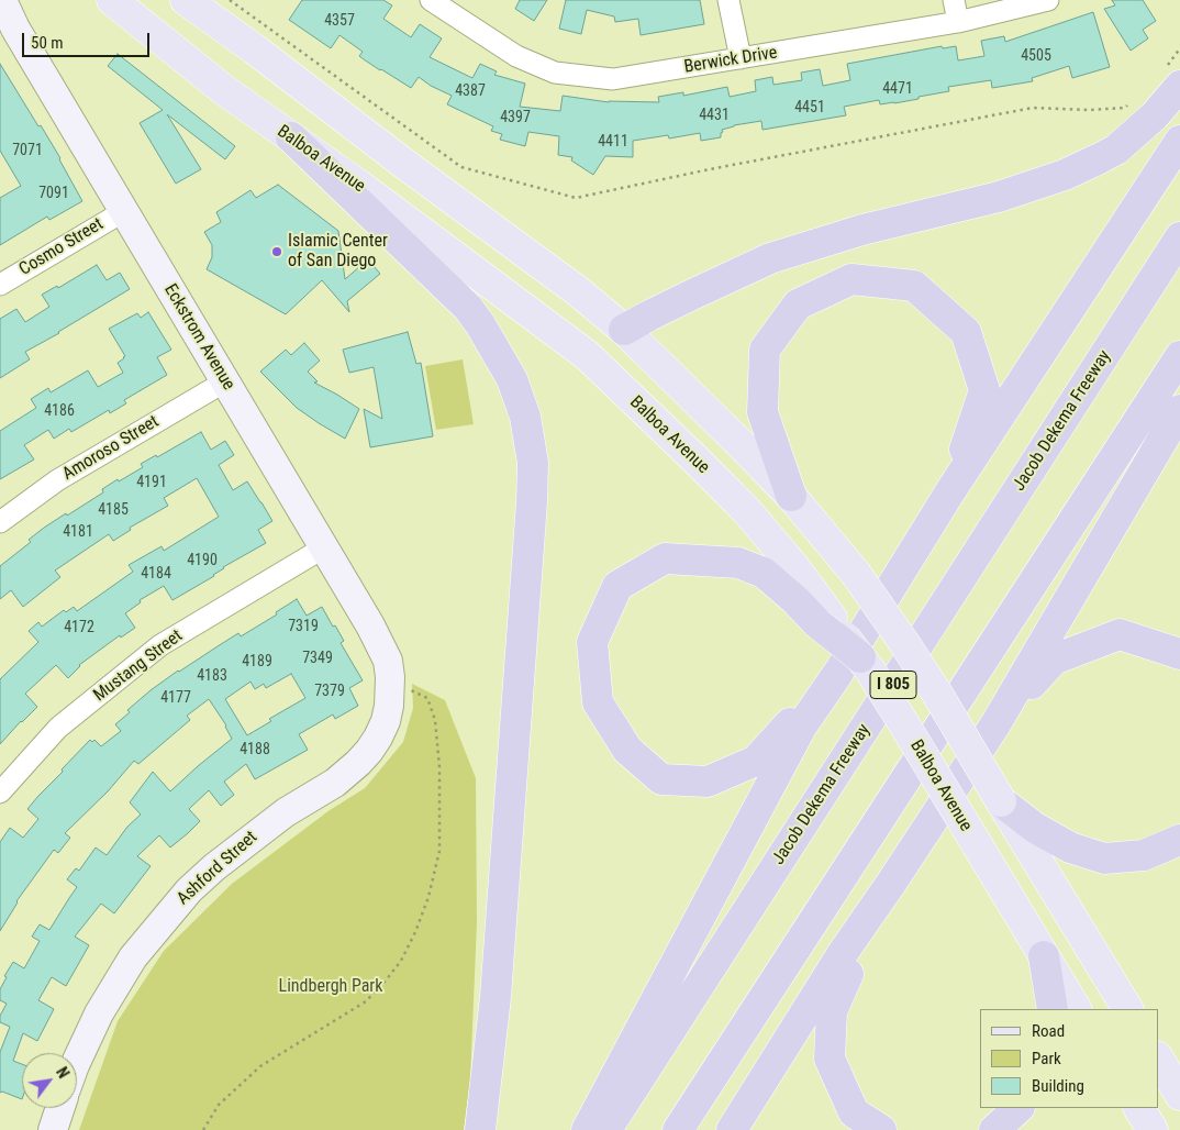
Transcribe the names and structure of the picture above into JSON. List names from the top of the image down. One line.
{"streets":{"highway":["Jacob Dekema Freeway","I 805"],"main road":["Balboa Avenue"],"street":["Berwick Drive","Cosmo Street","Eckstrom Avenue","Amoroso Street","Mustang Street","Ashford Street"]},"crossings":[["Cosmo Street","Eckstrom Avenue"],["Eckstrom Avenue","Amoroso Street"],["Eckstrom Avenue","Mustang Street"],["Eckstrom Avenue","Ashford Street"]],"parks":["Lindbergh Park"],"places":["Islamic Center of San Diego"],"house_numbers":["4357","4505","4471","4387","4451","4431","4397","4411","7071","7091","4186","4191","4185","4181","4190","4184","7319","4172","7349","4189","4183","7379","4177","4188"],"legend":["Road","Park","Building"],"scale_bar":"50 m","north":"top right"}
